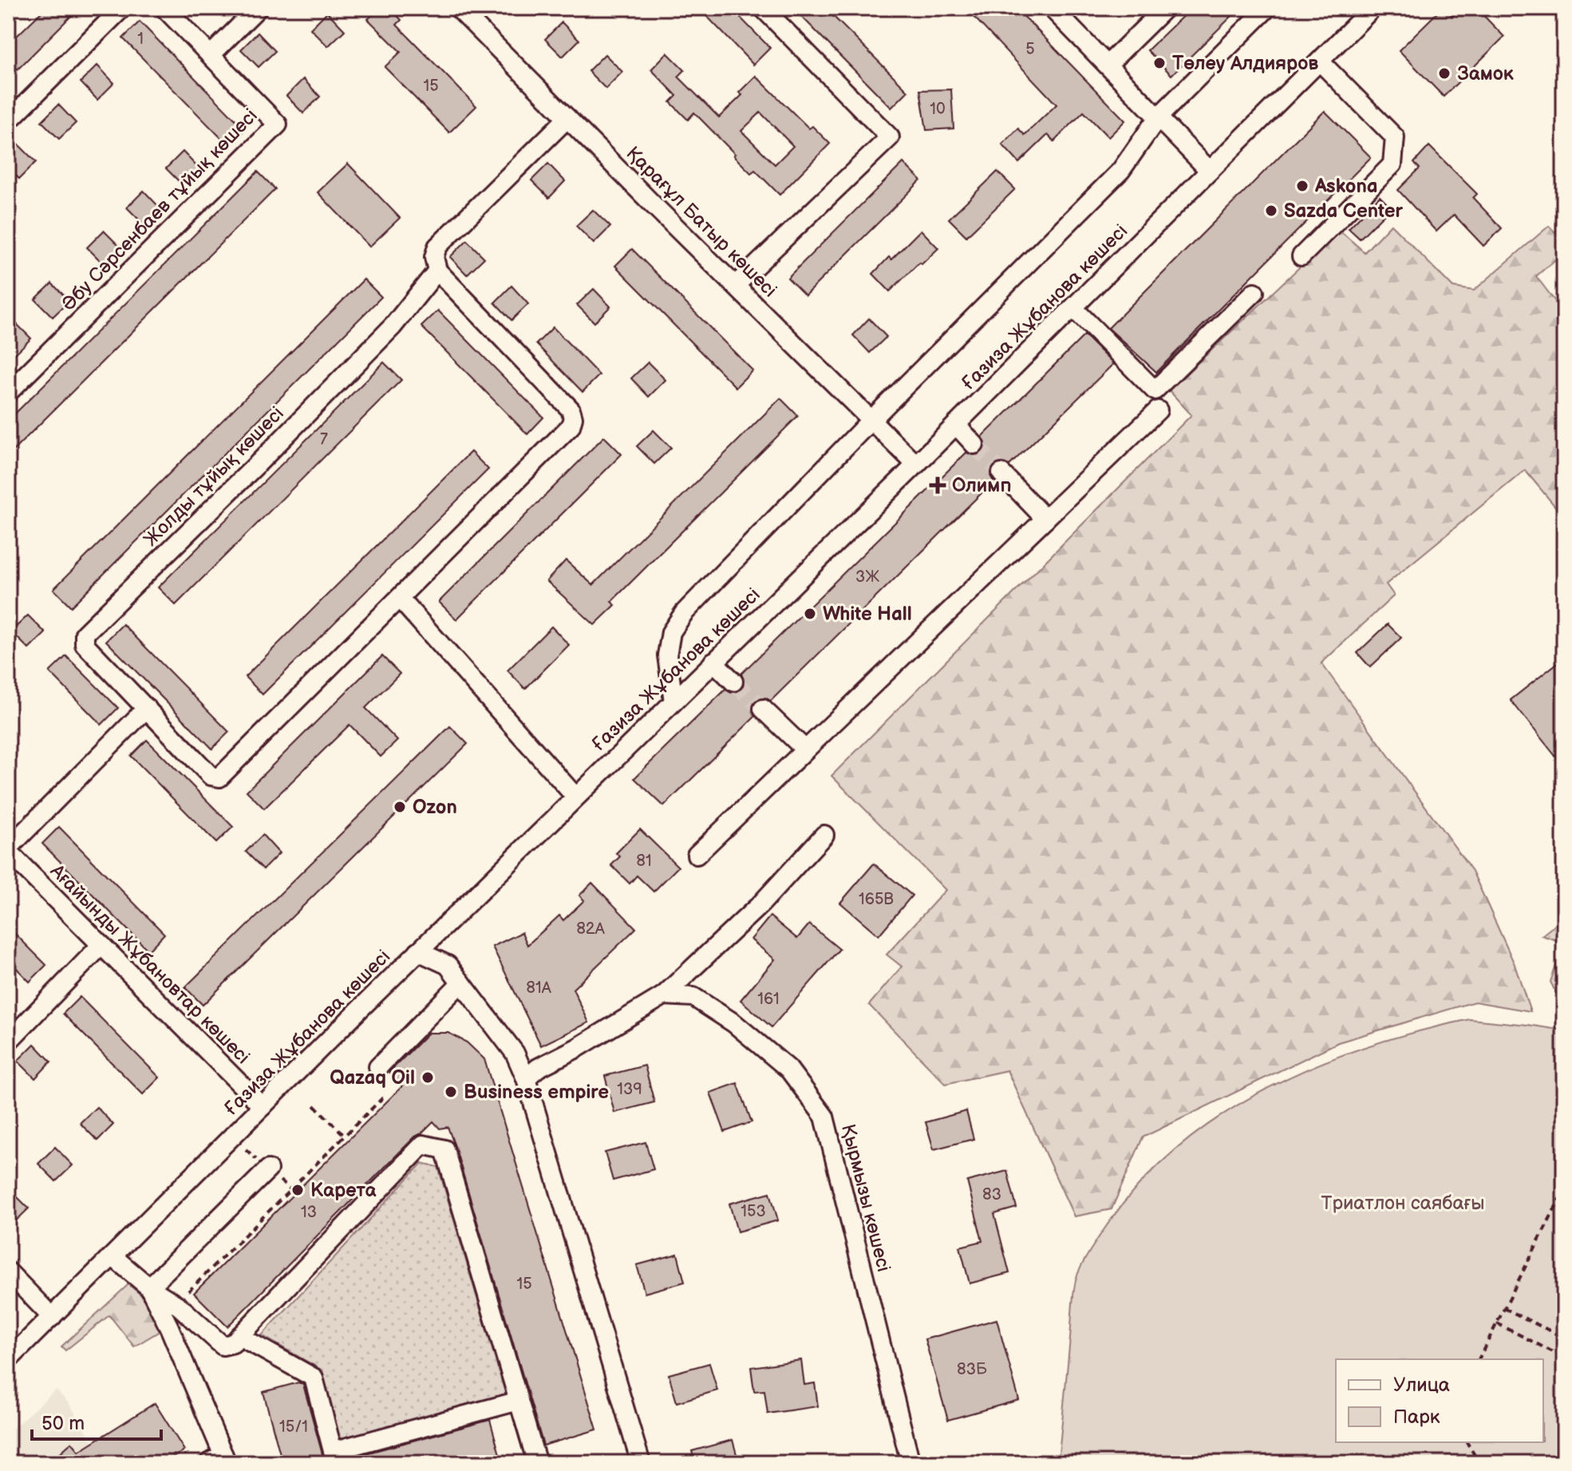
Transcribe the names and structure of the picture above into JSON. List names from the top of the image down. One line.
{"streets":{"street":["Әбу Сәрсенбаев тұйық көшесі","Қарағұл Батыр көшесі","Ғазиза Жұбанова көшесі","Жолды тұйық көшесі","Ағайынды Жұбановтар көшесі","Қырмызы көшесі"]},"crossings":[["Қарағұл Батыр көшесі","Ғазиза Жұбанова көшесі"],["Қарағұл Батыр көшесі","Жолды тұйық көшесі"],["Ғазиза Жұбанова көшесі","Ағайынды Жұбановтар көшесі"]],"parks":["Триатлон саябағы"],"places":{"other":["Төлеу Алдияров","Замок","Askona","Sazda Center","White Hall","Ozon","Qazaq Oil","Business empire","Карета"],"health":["Олимп"]},"house_numbers":["1","5","15","10","7","3Ж","81","165В","82А","81А","161","139","83","153","13","15","83Б","15/1"],"legend":["Улица","Парк"],"scale_bar":"50 m"}
